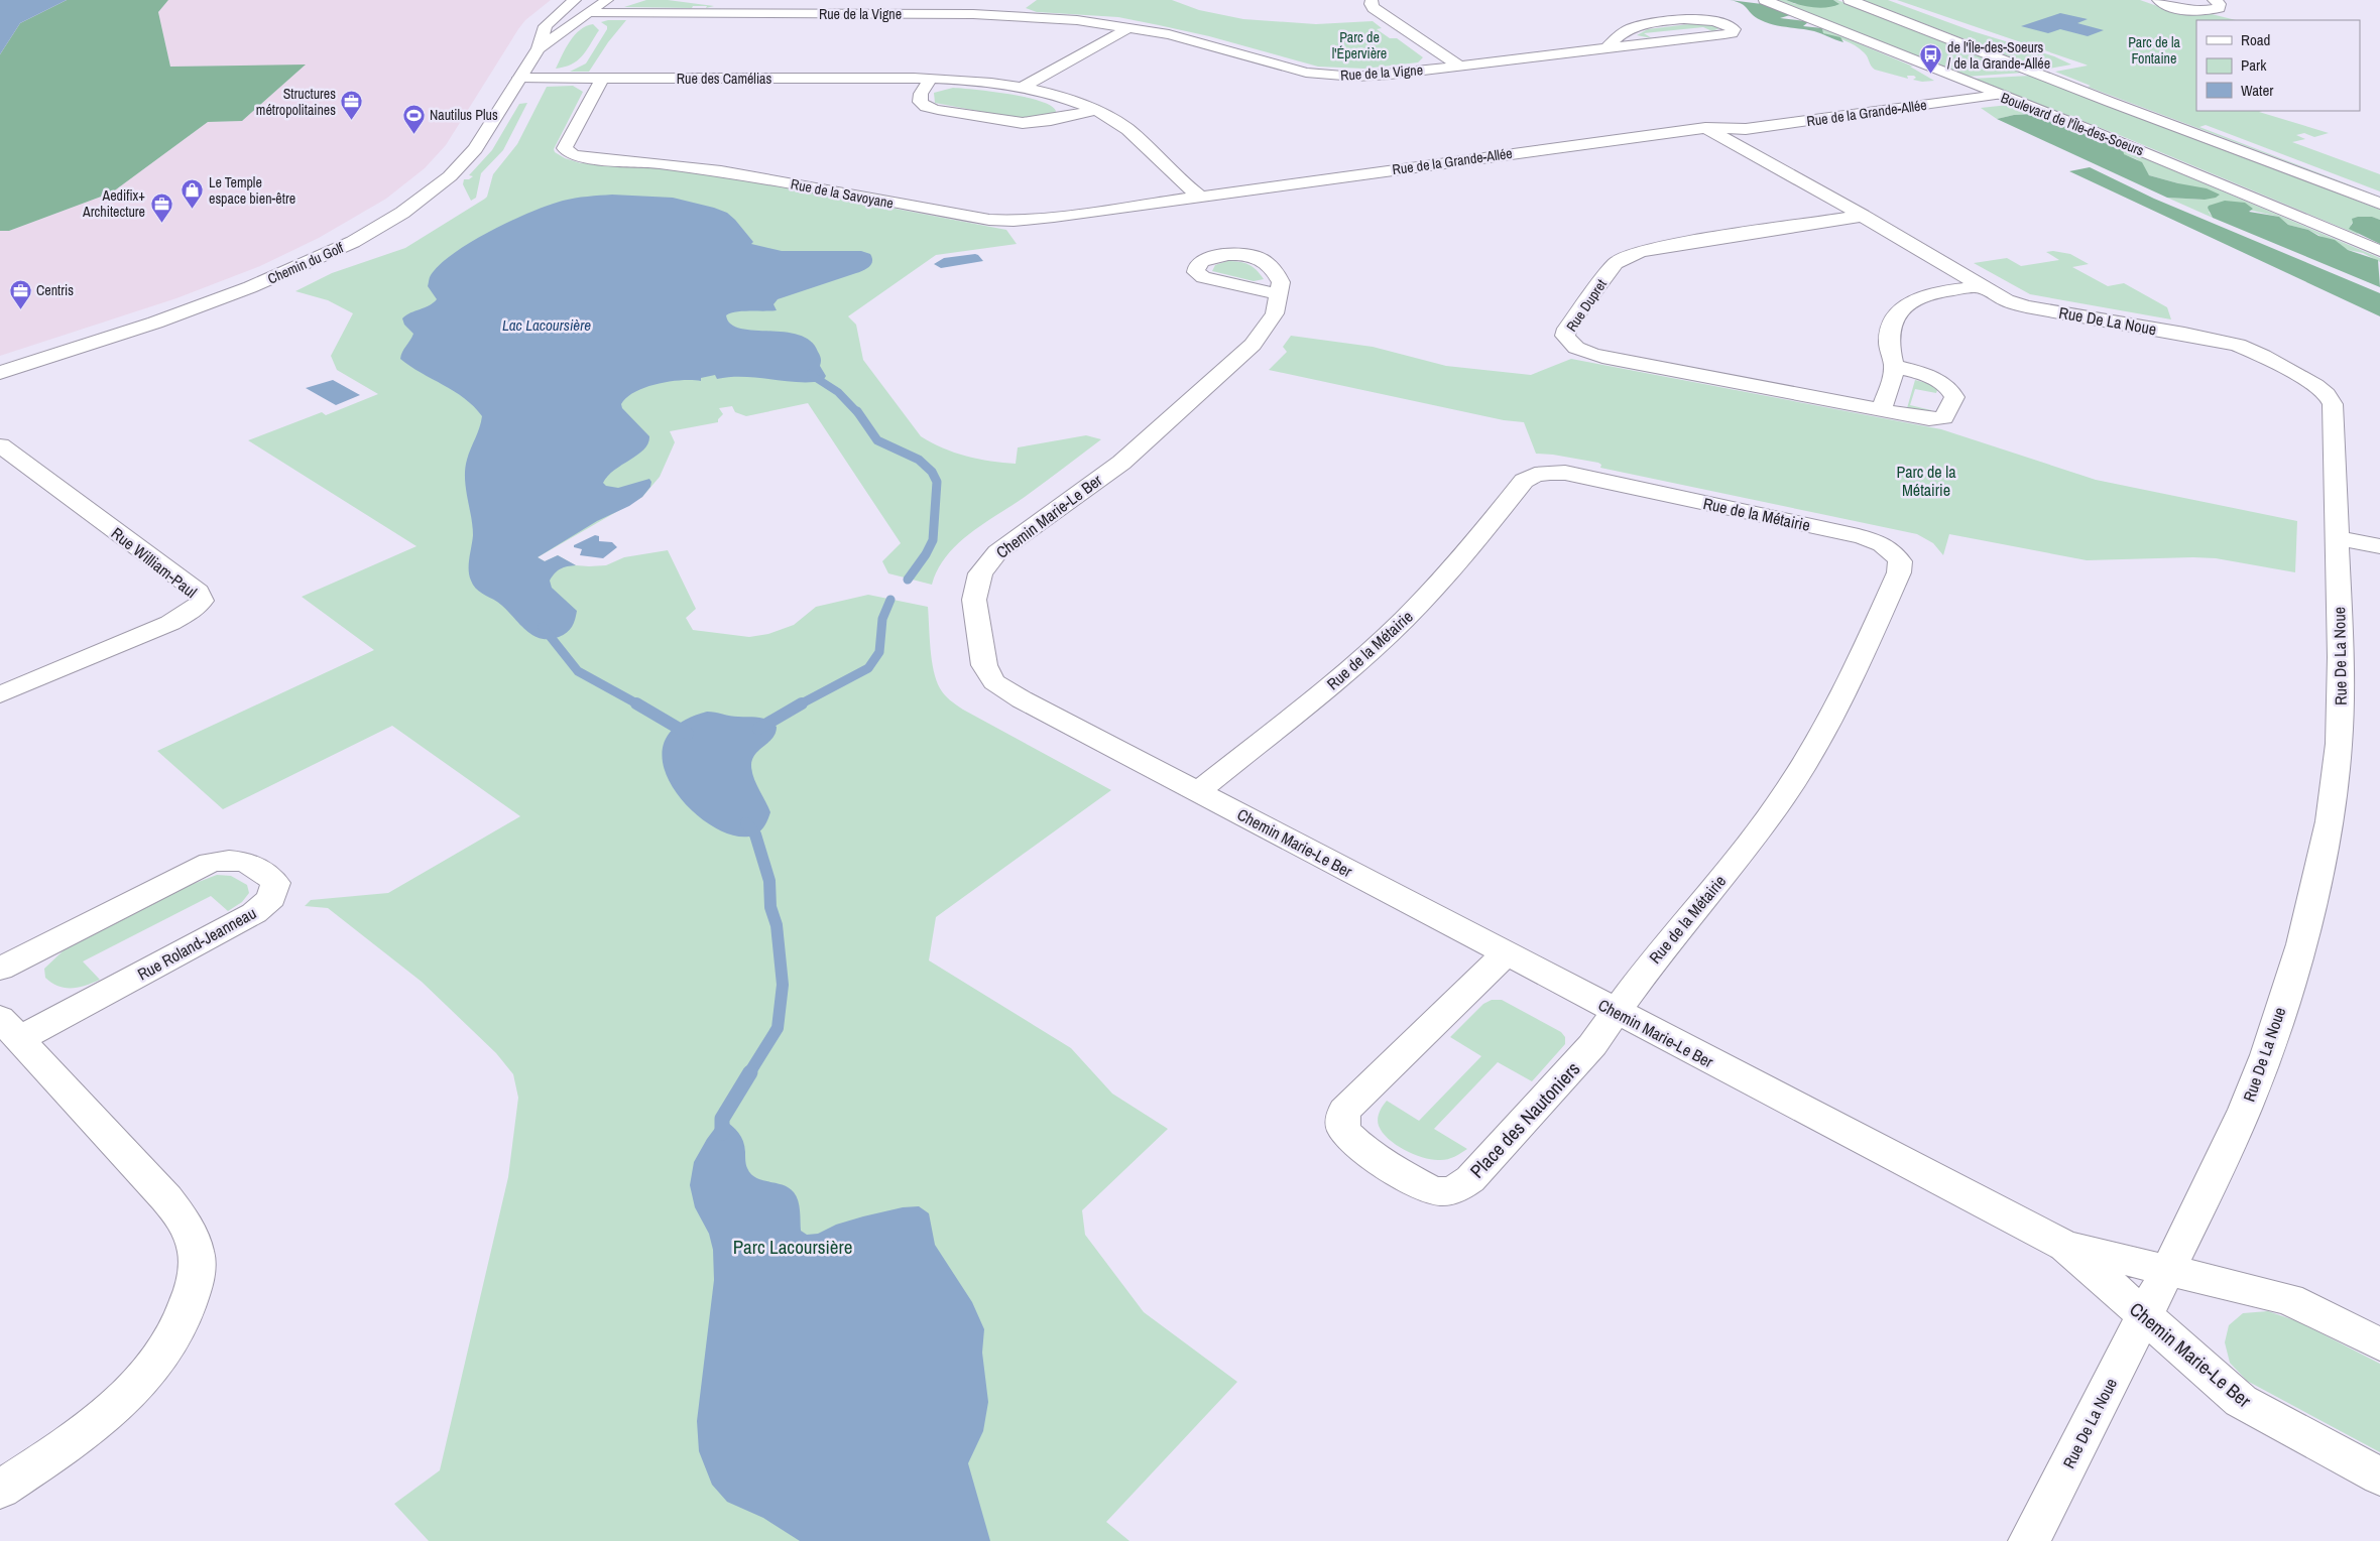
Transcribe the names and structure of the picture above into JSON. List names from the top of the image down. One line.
{"streets":{"street":["Rue de la Vigne","Rue des Camélias","Rue de la Grande-Allée","Boulevard de l'Île-des-Soeurs","Rue de la Savoyane","Chemin du Golf","Rue Dupret","Rue De La Noue","Rue de la Métairie","Chemin Marie-Le Ber","Rue William-Paul","Rue Roland-Jeanneau","Place des Nautoniers"]},"crossings":[["Rue de la Vigne","Chemin du Golf"],["Rue des Camélias","Rue de la Grande-Allée"],["Rue des Camélias","Rue de la Savoyane"],["Rue des Camélias","Chemin du Golf"],["Rue de la Grande-Allée","Boulevard de l'Île-des-Soeurs"],["Rue de la Grande-Allée","Rue de la Savoyane"],["Rue de la Grande-Allée","Rue De La Noue"],["Rue Dupret","Rue De La Noue"],["Rue De La Noue","Chemin Marie-Le Ber"],["Rue de la Métairie","Chemin Marie-Le Ber"],["Rue de la Métairie","Place des Nautoniers"],["Chemin Marie-Le Ber","Place des Nautoniers"]],"water":["Lac Lacoursière"],"parks":["Parc de l'Épervière","Parc de la Fontaine","Parc de la Métairie","Parc Lacoursière"],"places":{"bus stop":["de l'Île-des-Soeurs / de la Grande-Allée"],"office":["Structures métropolitaines","Aedifix+ Architecture","Centris"],"sports":["Nautilus Plus"],"shop":["Le Temple espace bien-être"]},"legend":["Road","Park","Water"]}
